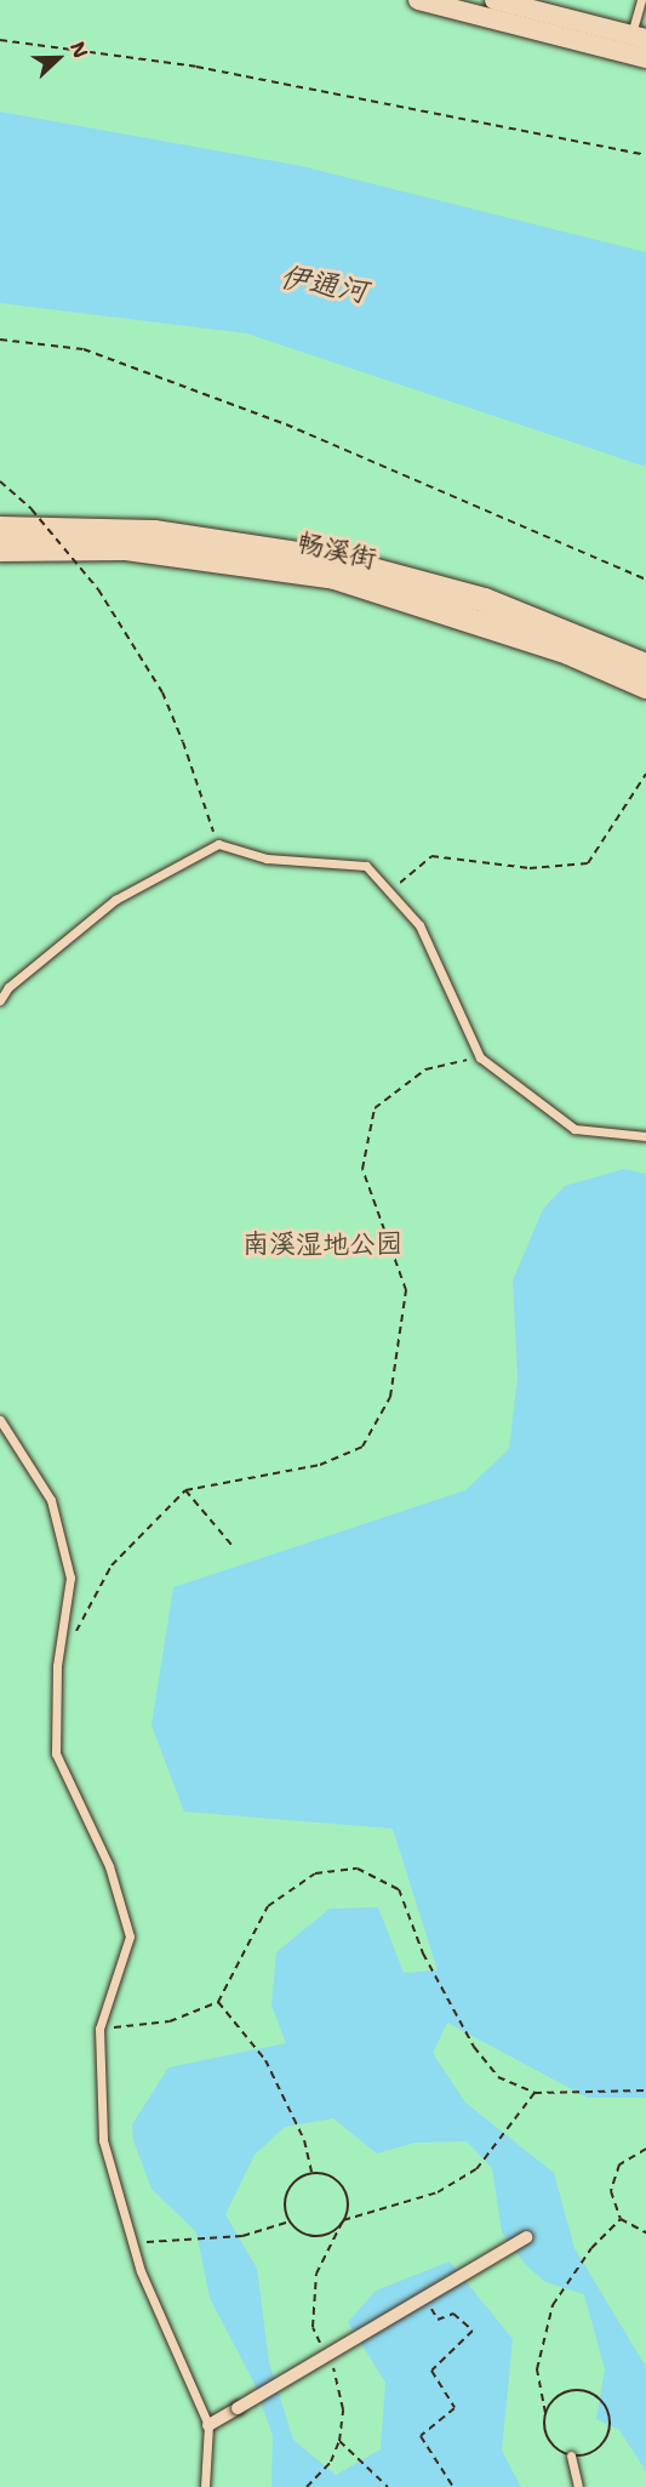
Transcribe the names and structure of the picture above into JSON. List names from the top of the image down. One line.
{"streets":{"main road":["畅溪街"]},"water":["伊通河"],"parks":["南溪湿地公园"],"north":"right"}
